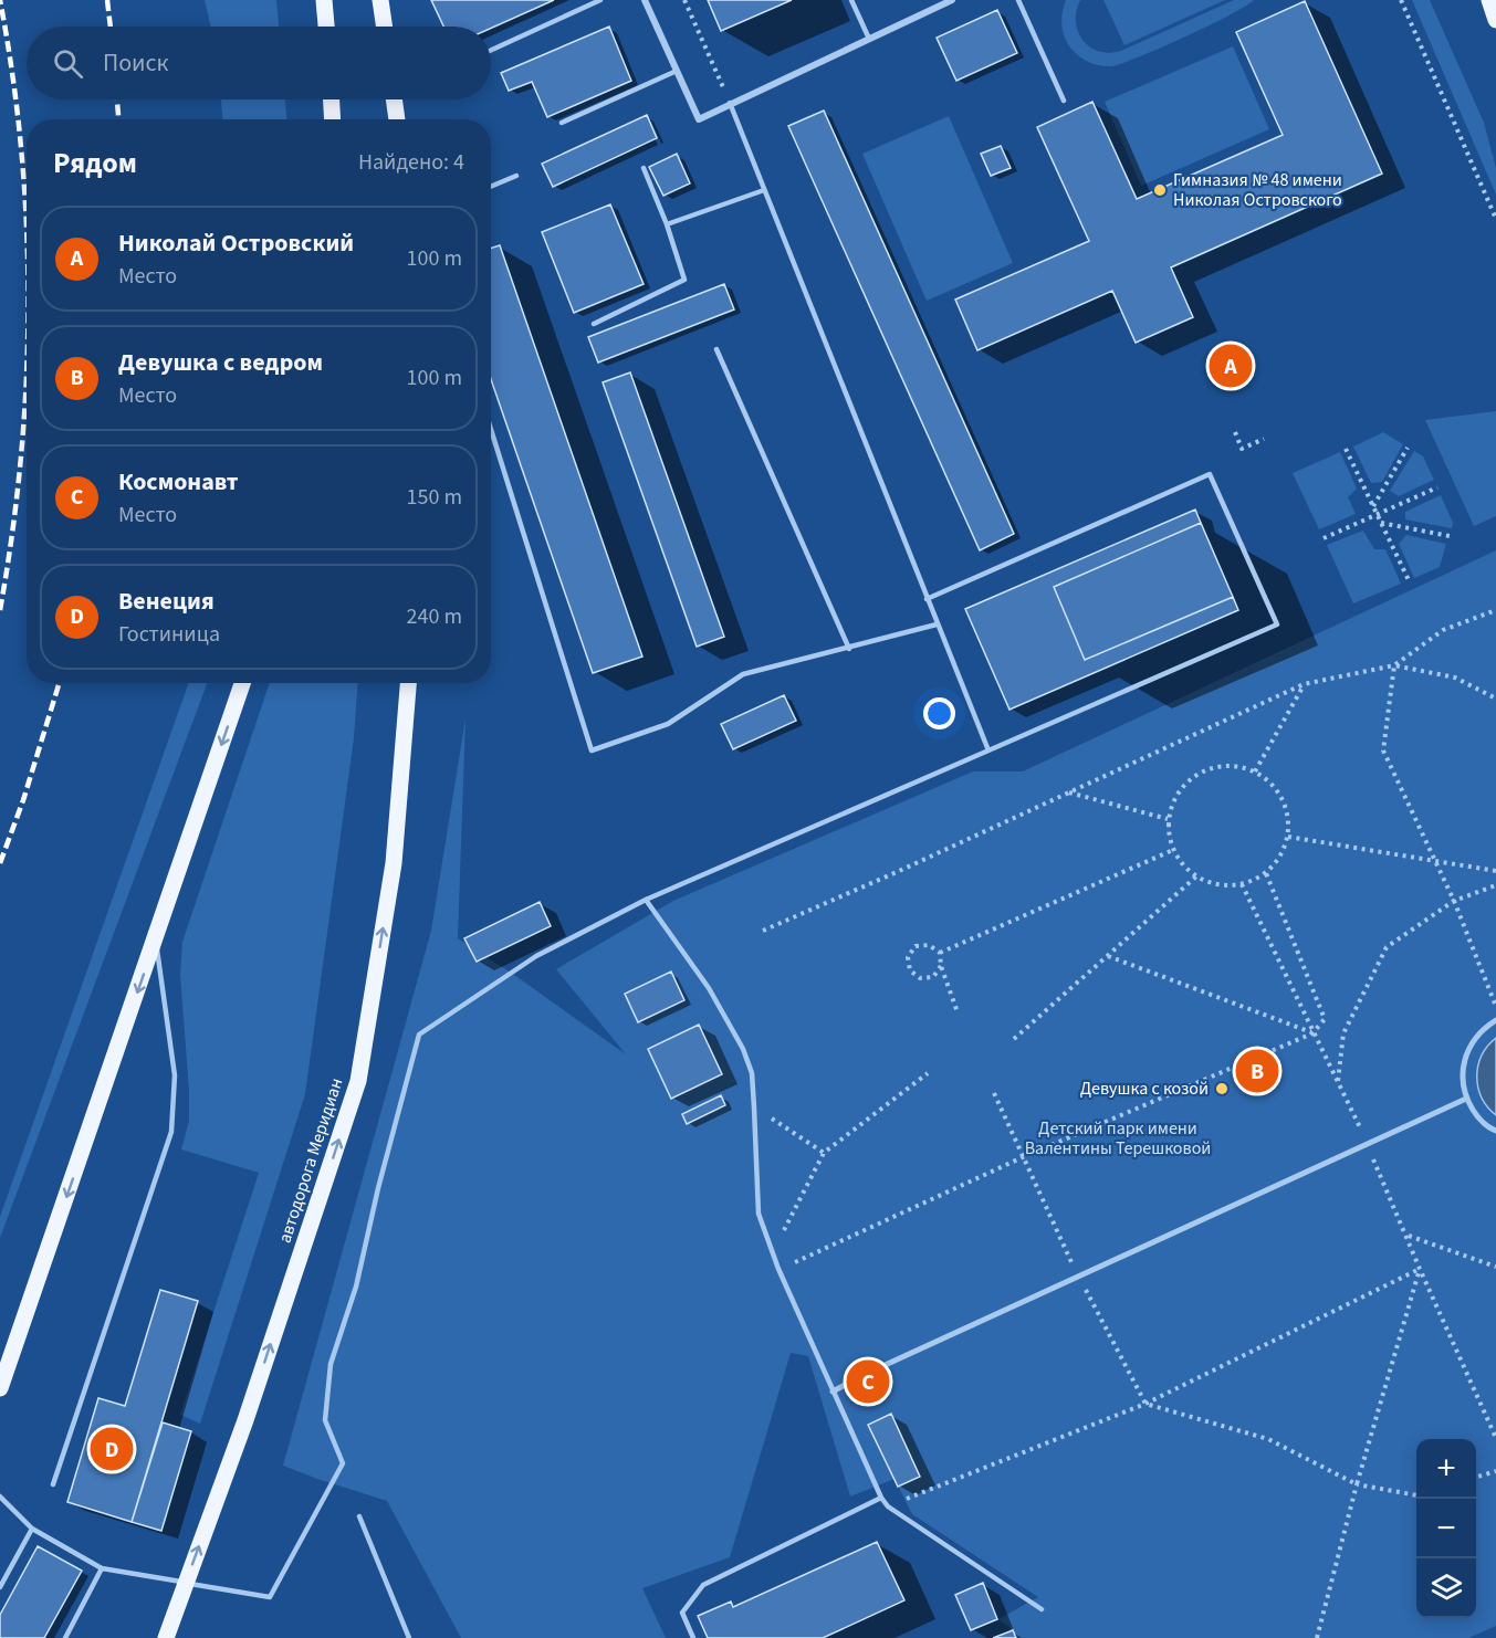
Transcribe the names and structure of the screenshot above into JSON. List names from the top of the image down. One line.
{"streets":{"main road":["автодорога Меридиан"]},"one_way":["автодорога Меридиан"],"parks":["Детский парк имени Валентины Терешковой"],"places":["Гимназия № 48 имени Николая Островского","Девушка с козой"],"page":{"search":"Поиск","heading":["Рядом","Найдено: 4"],"list":[{"mark":"A","name":"Николай Островский","note":"Место","value":"100 m"},{"mark":"B","name":"Девушка с ведром","note":"Место","value":"100 m"},{"mark":"C","name":"Космонавт","note":"Место","value":"150 m"},{"mark":"D","name":"Венеция","note":"Гостиница","value":"240 m"}],"pins":["A","B","C","D"],"map_buttons":["+","−"]}}
